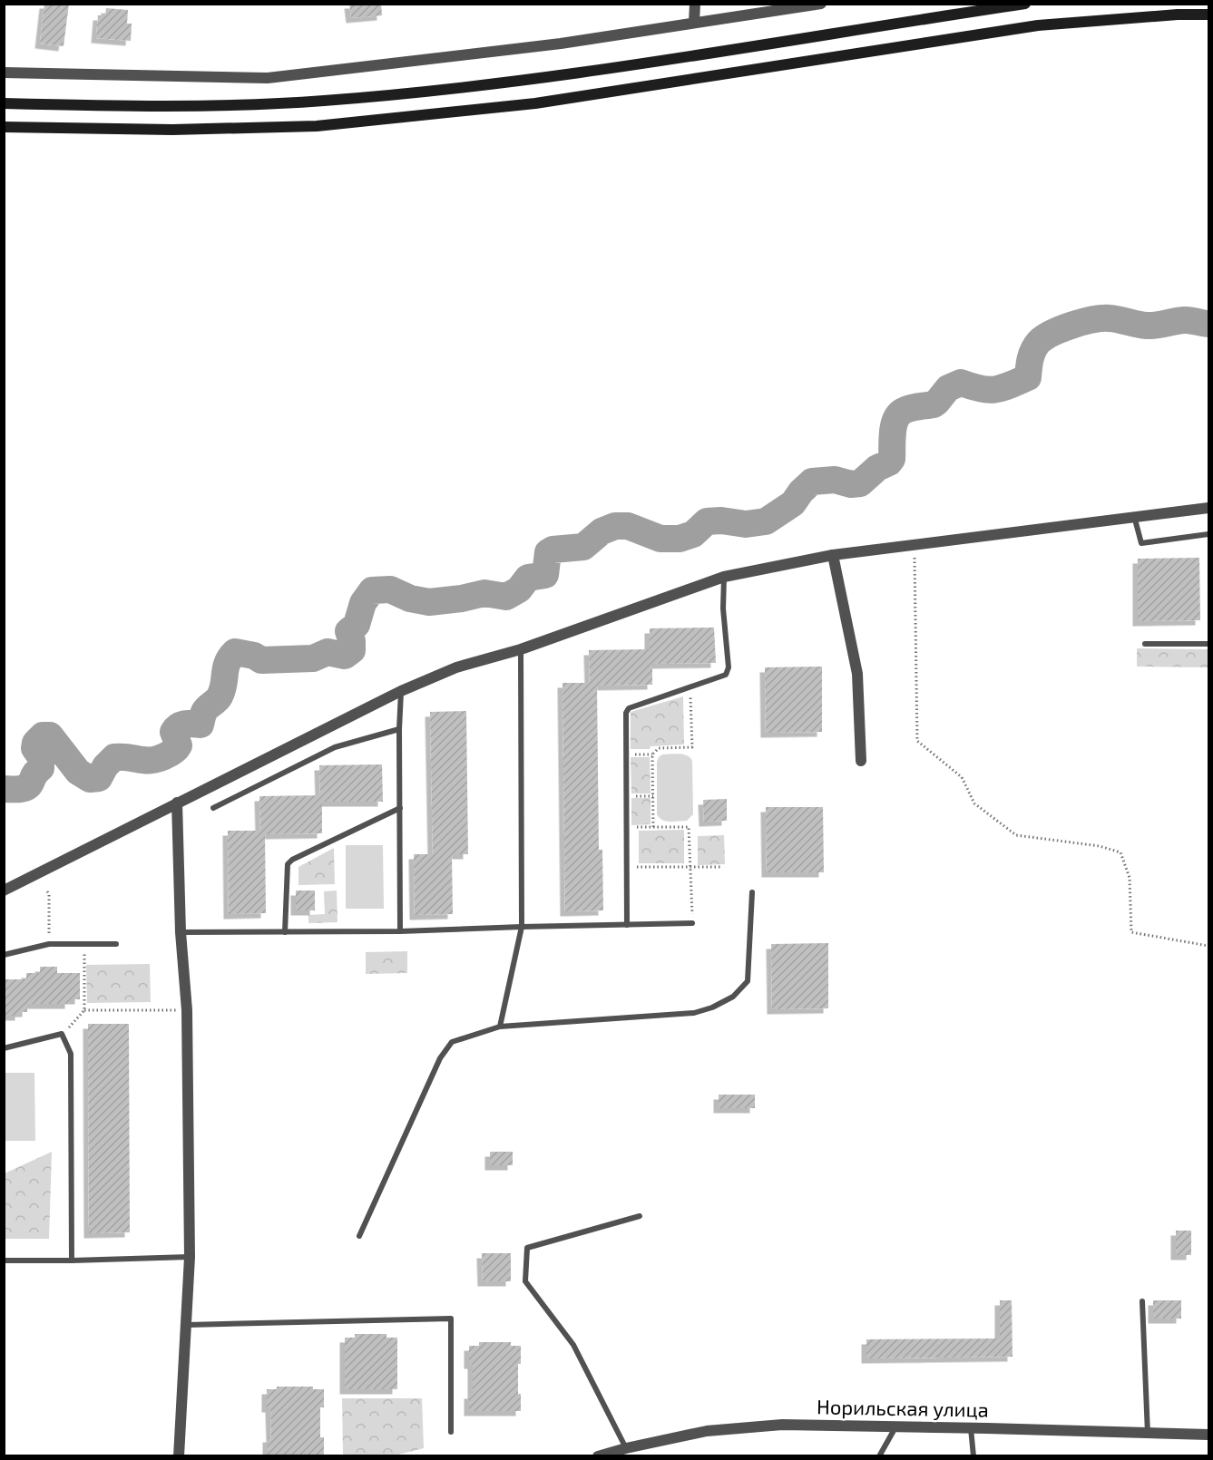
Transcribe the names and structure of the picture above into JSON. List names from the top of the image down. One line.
{"streets":{"street":["Норильская улица"]}}
